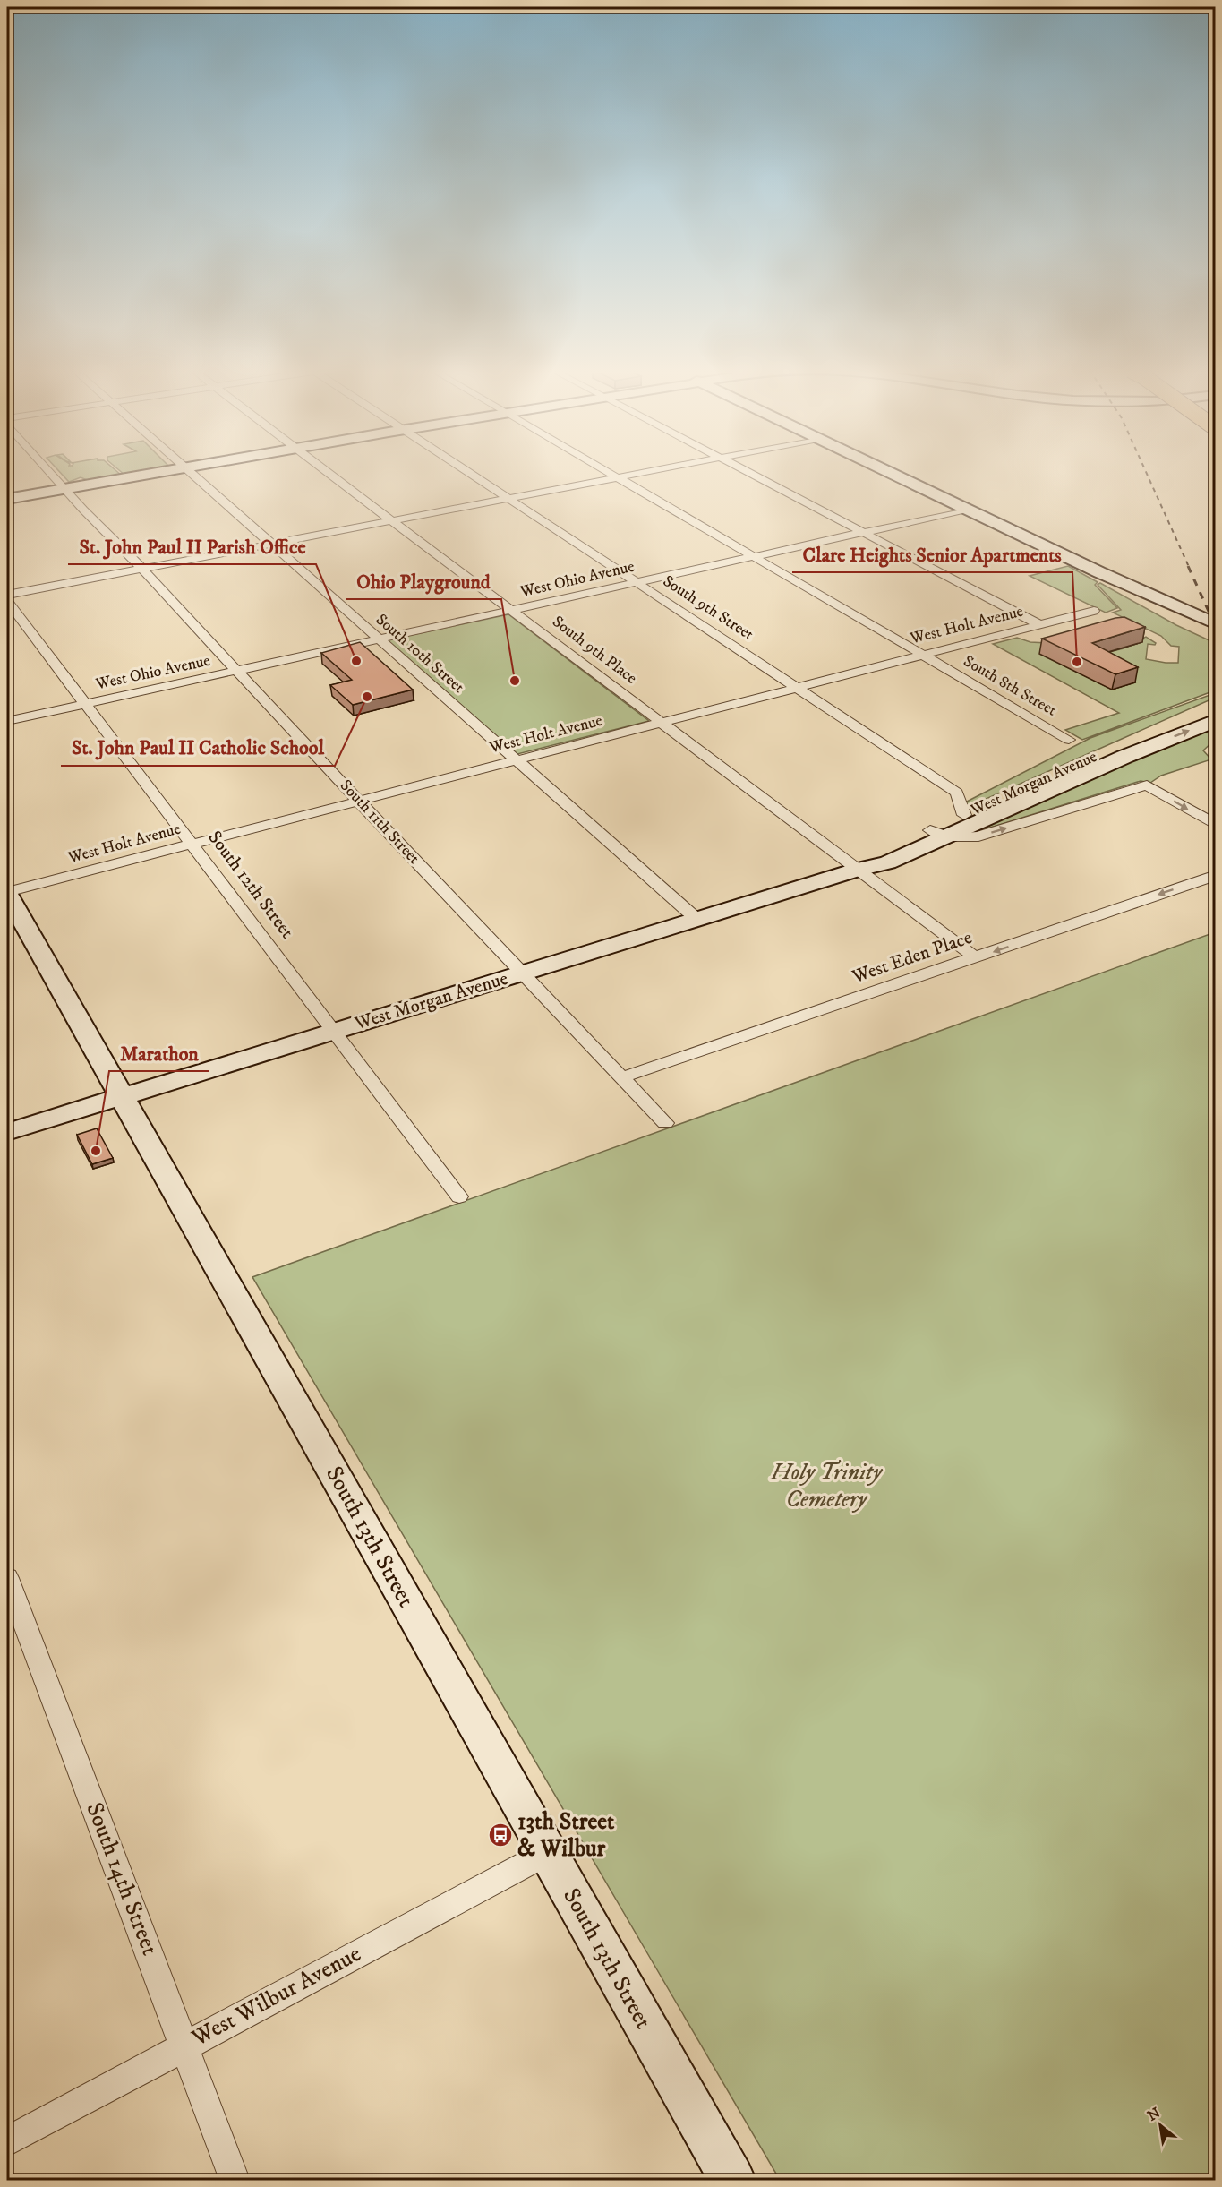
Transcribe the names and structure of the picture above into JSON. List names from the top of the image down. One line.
{"streets":{"street":["West Ohio Avenue","South 9th Street","West Holt Avenue","South 9th Place","South 10th Street","South 8th Street","West Morgan Avenue","South 11th Street","South 12th Street","West Eden Place","South 13th Street","South 14th Street","West Wilbur Avenue"]},"crossings":[["West Ohio Avenue","South 9th Street"],["West Ohio Avenue","South 9th Place"],["West Ohio Avenue","South 10th Street"],["West Ohio Avenue","South 8th Street"],["West Ohio Avenue","South 11th Street"],["West Ohio Avenue","South 12th Street"],["South 9th Street","West Holt Avenue"],["South 9th Street","West Morgan Avenue"],["West Holt Avenue","South 9th Place"],["West Holt Avenue","South 10th Street"],["West Holt Avenue","South 8th Street"],["West Holt Avenue","South 11th Street"],["West Holt Avenue","South 12th Street"],["West Holt Avenue","South 13th Street"],["South 9th Place","West Morgan Avenue"],["South 9th Place","West Eden Place"],["South 10th Street","West Morgan Avenue"],["West Morgan Avenue","South 11th Street"],["West Morgan Avenue","South 12th Street"],["West Morgan Avenue","South 13th Street"],["South 11th Street","West Eden Place"],["South 13th Street","West Wilbur Avenue"],["South 14th Street","West Wilbur Avenue"]],"one_way":["West Eden Place"],"parks":["Holy Trinity Cemetery"],"places":{"other":["St. John Paul II Parish Office","Clare Heights Senior Apartments","Ohio Playground","St. John Paul II Catholic School","Marathon"],"bus stop":["13th Street & Wilbur"]},"north":"top left"}
